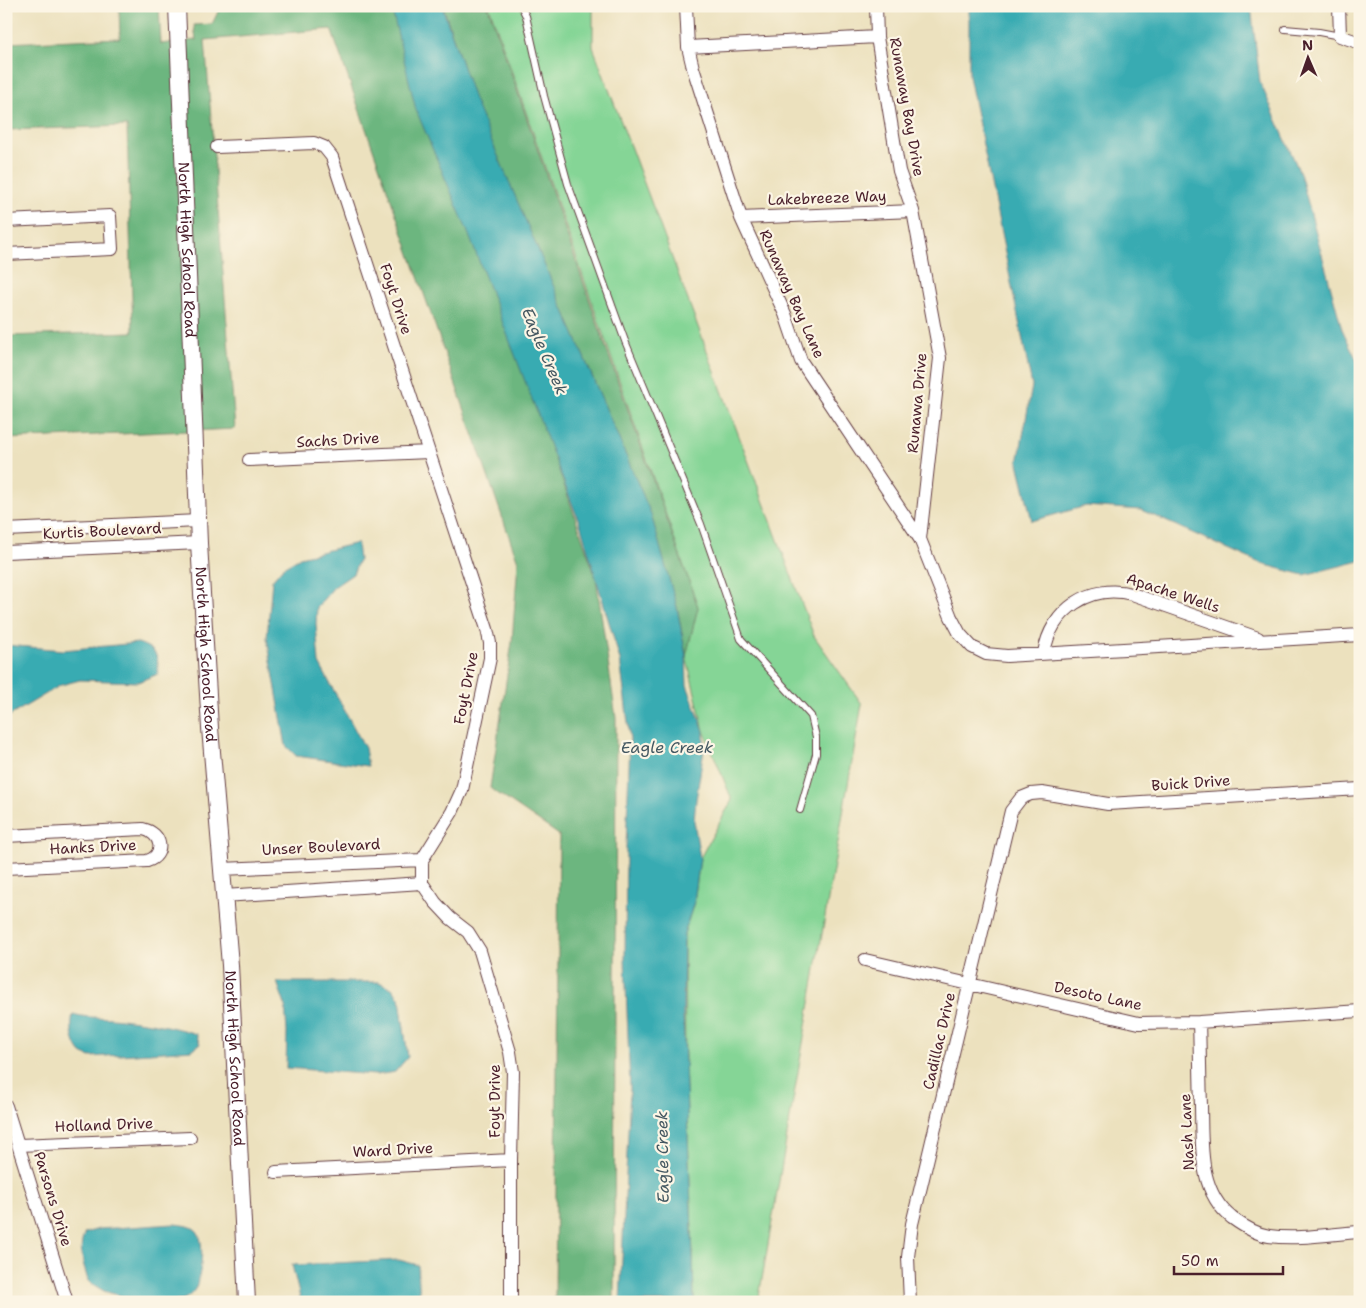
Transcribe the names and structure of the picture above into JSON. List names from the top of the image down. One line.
{"streets":{"street":["Runaway Bay Drive","Lakebreeze Way","North High School Road","Runaway Bay Lane","Foyt Drive","Runawa Drive","Sachs Drive","Kurtis Boulevard","Apache Wells","Buick Drive","Hanks Drive","Unser Boulevard","Desoto Lane","Cadillac Drive","Holland Drive","Nash Lane","Ward Drive","Parsons Drive"]},"crossings":[["Runaway Bay Drive","Lakebreeze Way"],["Runaway Bay Drive","Runawa Drive"],["Lakebreeze Way","Runaway Bay Lane"],["Lakebreeze Way","Runawa Drive"],["North High School Road","Kurtis Boulevard"],["North High School Road","Unser Boulevard"],["Runaway Bay Lane","Runawa Drive"],["Runaway Bay Lane","Apache Wells"],["Foyt Drive","Sachs Drive"],["Foyt Drive","Unser Boulevard"],["Foyt Drive","Ward Drive"],["Buick Drive","Cadillac Drive"],["Desoto Lane","Cadillac Drive"],["Desoto Lane","Nash Lane"],["Holland Drive","Parsons Drive"]],"water":["Eagle Creek"],"scale_bar":"50 m","north":"top"}
